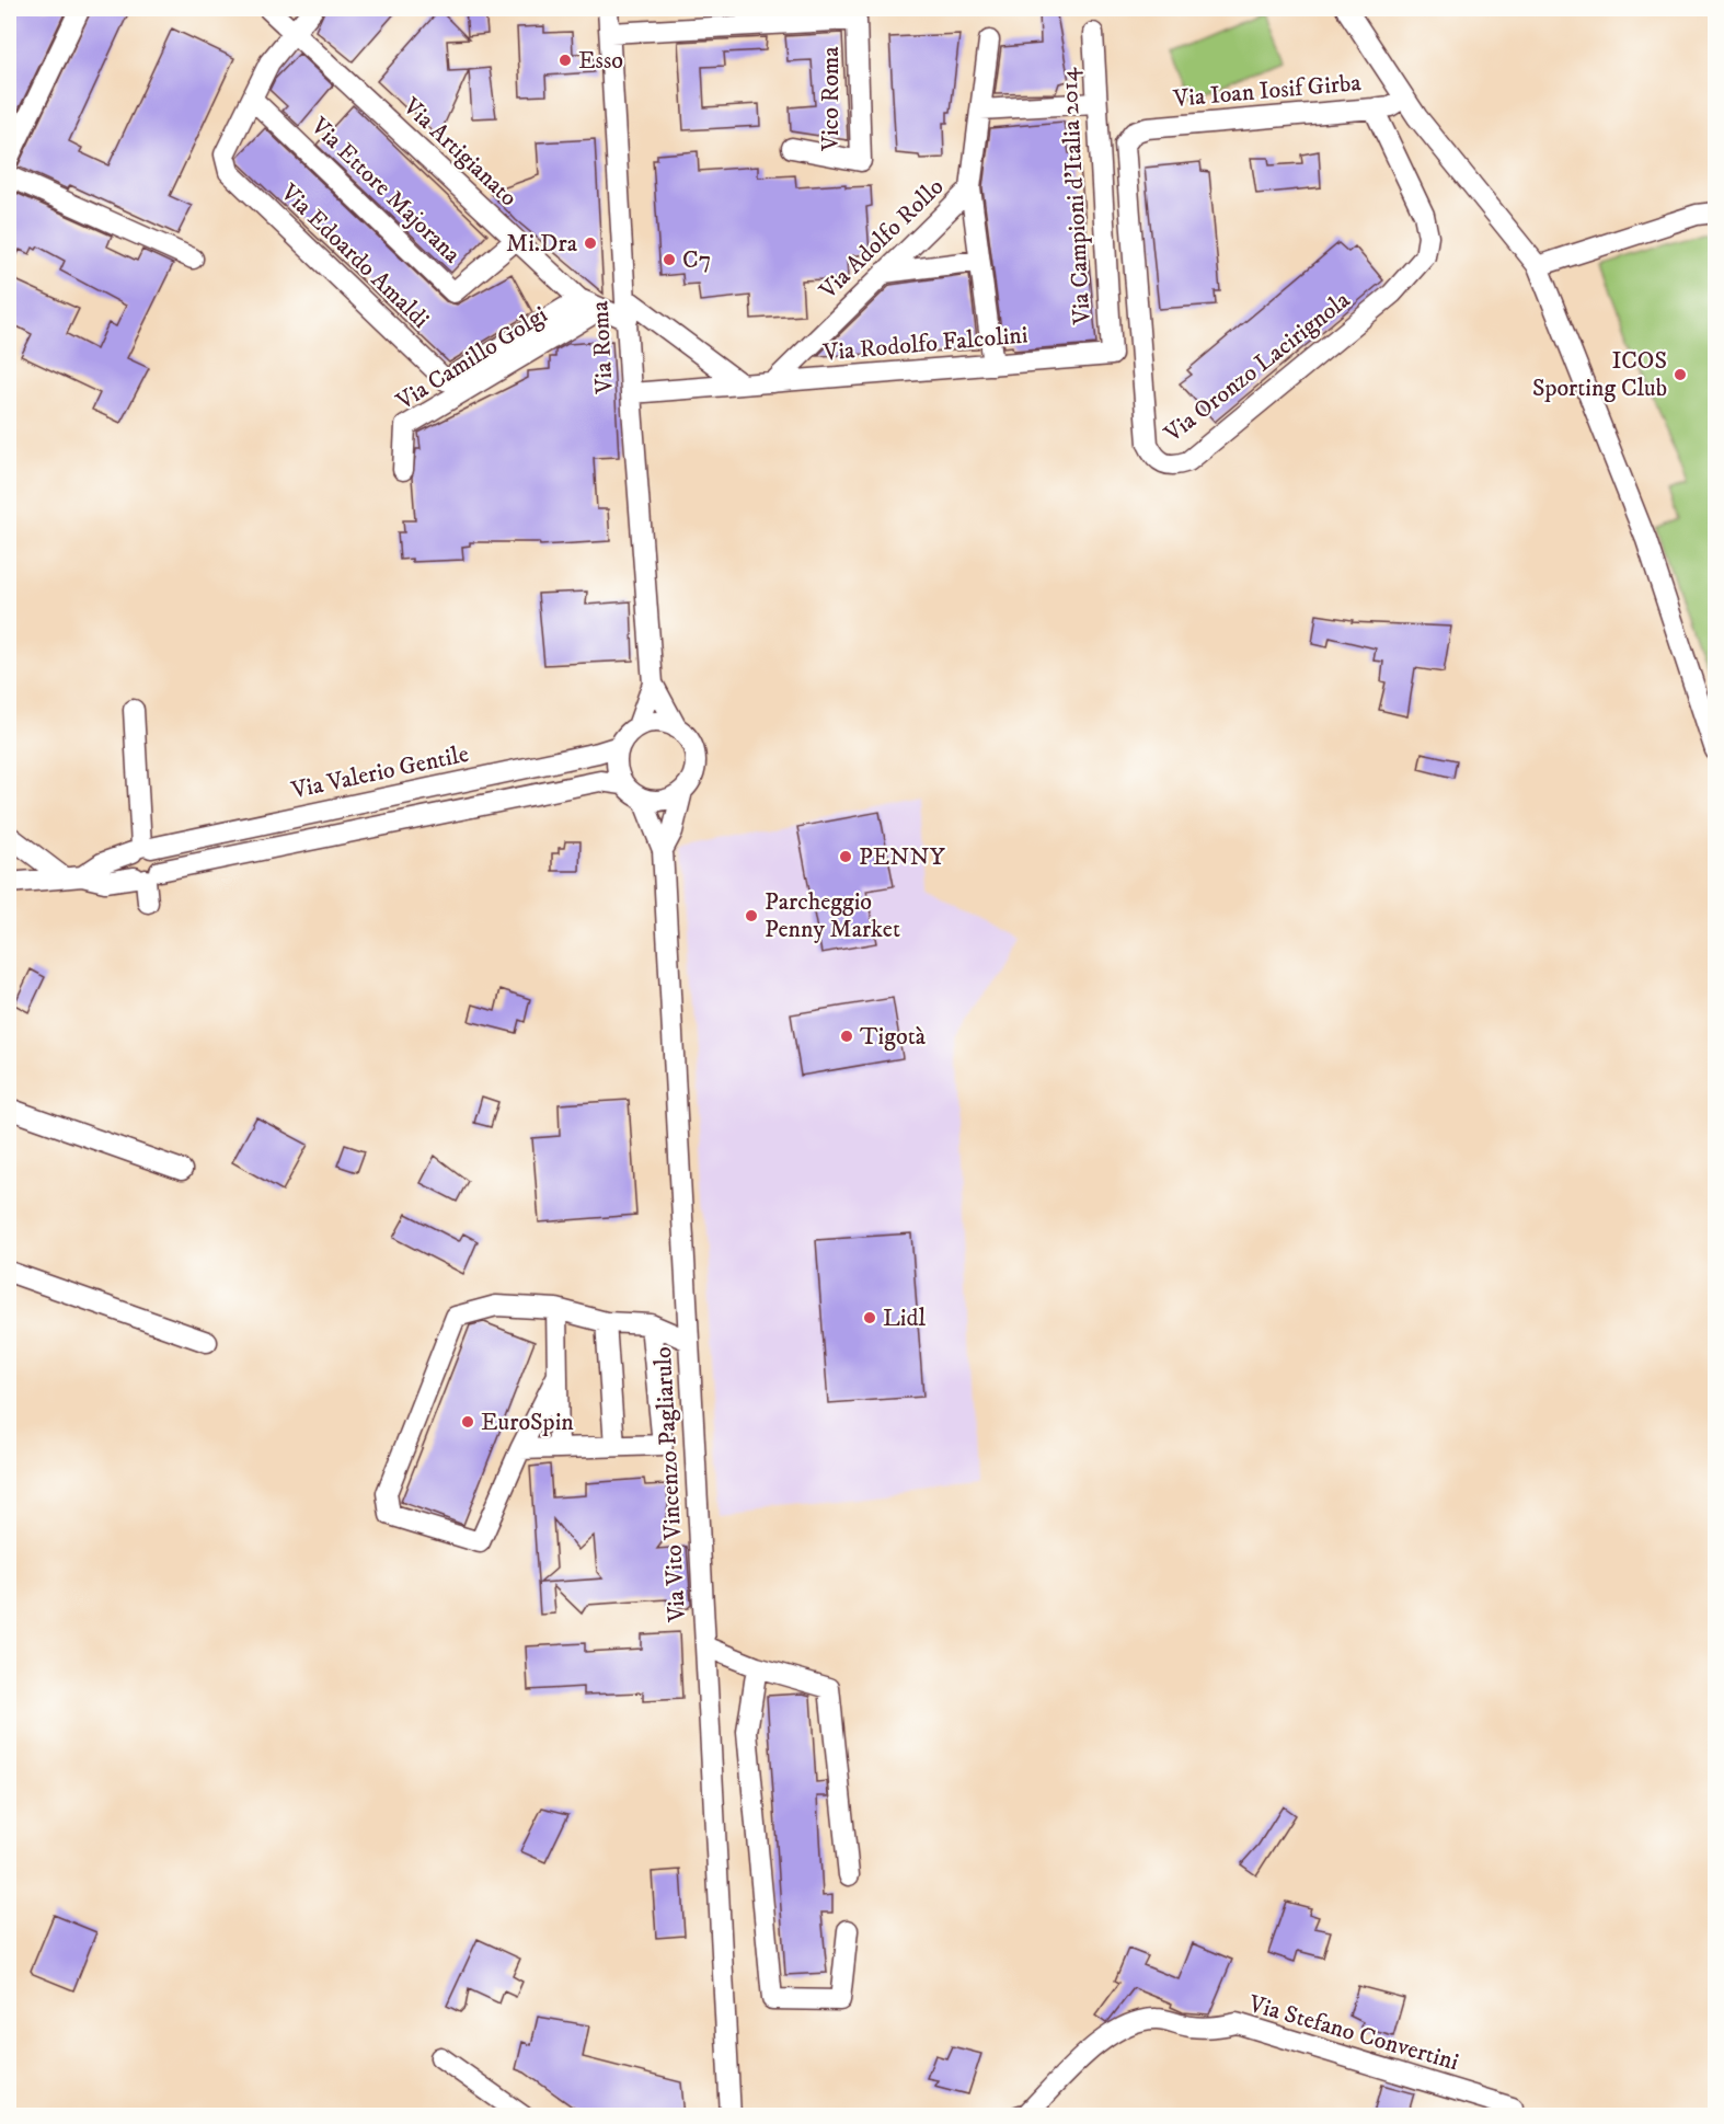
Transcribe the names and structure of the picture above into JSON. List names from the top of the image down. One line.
{"streets":{"street":["Via Ioan Iosif Girba","Vico Roma","Via Artigianato","Via Ettore Majorana","Via Campioni d'Italia 2014","Via Adolfo Rollo","Via Edoardo Amaldi","Via Rodolfo Falcolini","Via Roma","Via Camillo Golgi","Via Oronzo Lacirignola","Via Valerio Gentile","Via Vito Vincenzo Pagliarulo","Via Stefano Convertini"]},"crossings":[["Via Ioan Iosif Girba","Via Oronzo Lacirignola"],["Vico Roma","Via Roma"],["Via Artigianato","Via Ettore Majorana"],["Via Artigianato","Via Edoardo Amaldi"],["Via Artigianato","Via Roma"],["Via Artigianato","Via Camillo Golgi"],["Via Ettore Majorana","Via Edoardo Amaldi"],["Via Campioni d'Italia 2014","Via Rodolfo Falcolini"],["Via Adolfo Rollo","Via Rodolfo Falcolini"],["Via Rodolfo Falcolini","Via Roma"],["Via Roma","Via Valerio Gentile"],["Via Roma","Via Vito Vincenzo Pagliarulo"],["Via Valerio Gentile","Via Vito Vincenzo Pagliarulo"]],"places":["Esso","Mi.Dra","C7","ICOS Sporting Club","PENNY","Parcheggio Penny Market","Tigotà","Lidl","EuroSpin"]}
